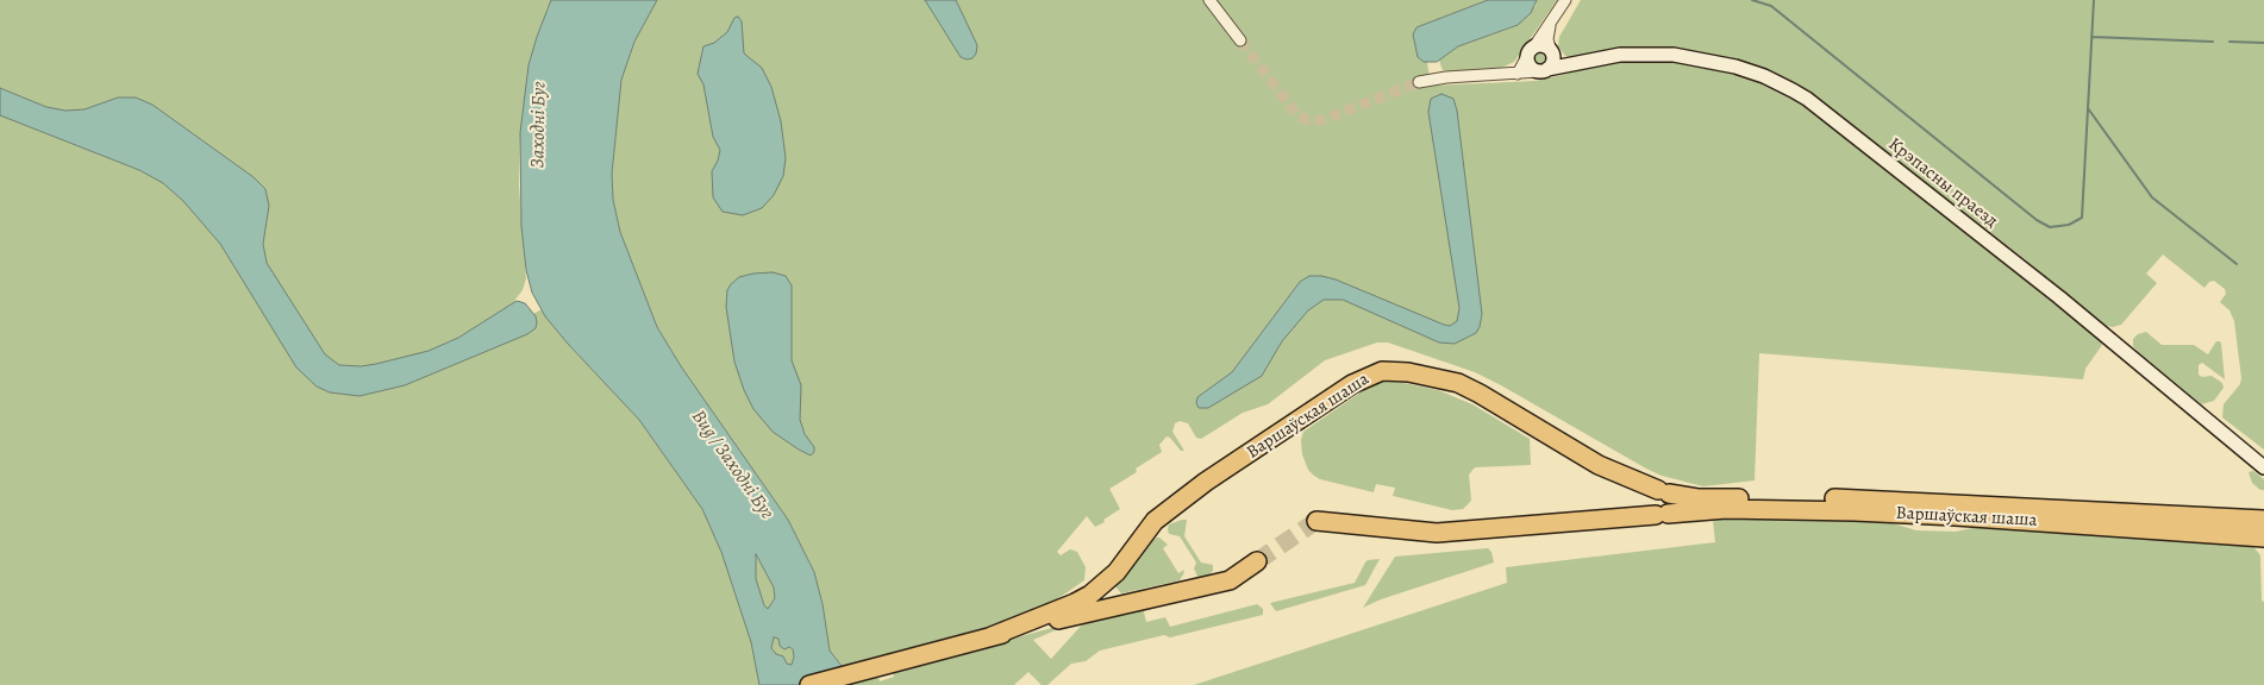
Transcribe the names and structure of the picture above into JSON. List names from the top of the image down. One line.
{"streets":{"highway":["Варшаўская шаша"],"street":["Крэпасны праезд"]},"water":["Заходні Буг","Bug / Заходні Буг"]}
